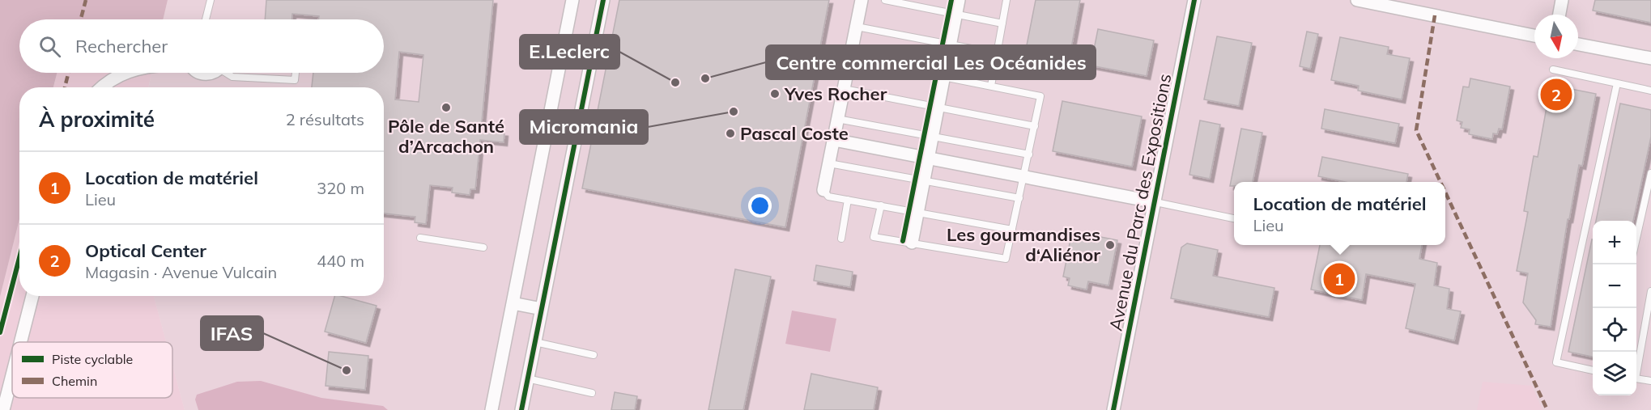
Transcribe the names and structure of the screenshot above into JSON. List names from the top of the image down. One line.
{"streets":{"street":["Avenue du Parc des Expositions"]},"places":["Centre commercial Les Océanides","E.Leclerc","Yves Rocher","Pôle de Santé d’Arcachon","Micromania","Pascal Coste","Les gourmandises d‘Aliénor","IFAS"],"legend":["Piste cyclable","Chemin"],"north":"bottom","page":{"search":"Rechercher","pins":["2","1"],"heading":["À proximité","2 résultats"],"list":[{"mark":"1","name":"Location de matériel","note":"Lieu","value":"320 m"},{"mark":"2","name":"Optical Center","note":"Magasin · Avenue Vulcain","value":"440 m"}],"popup":["Location de matériel","Lieu"],"map_buttons":["+","−"]}}
